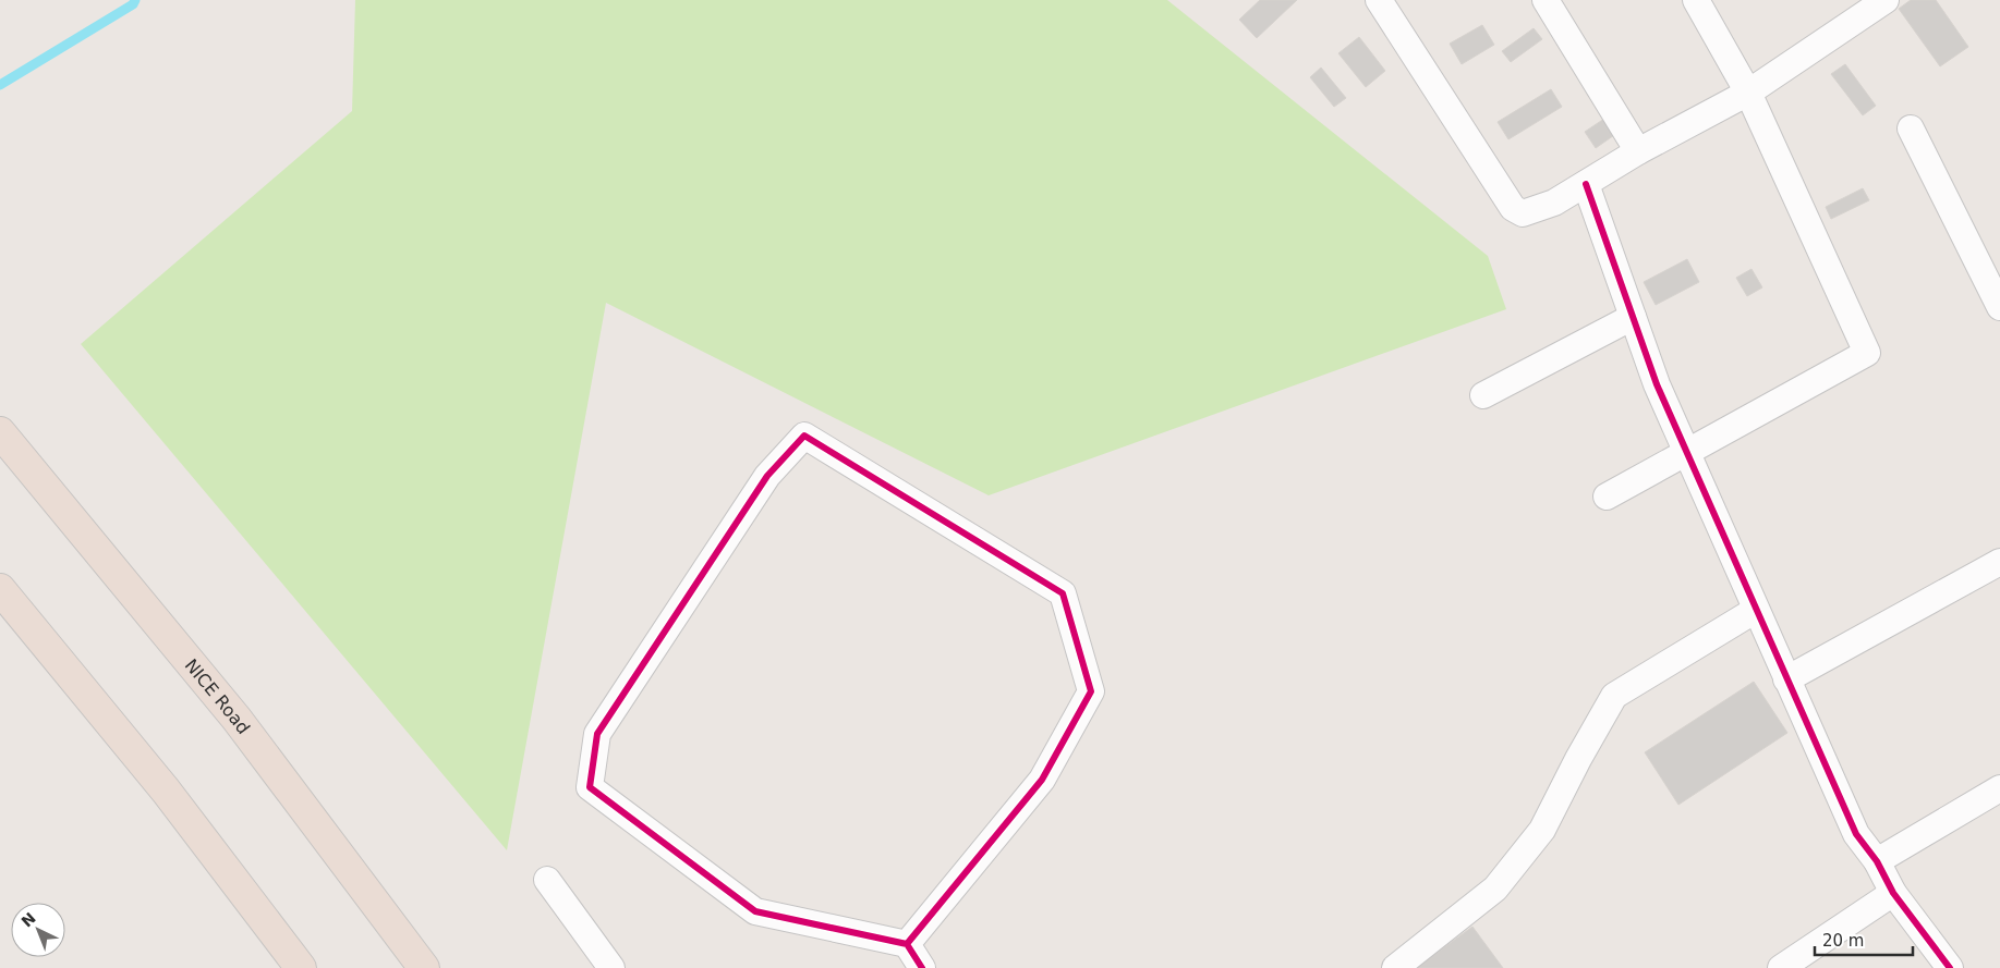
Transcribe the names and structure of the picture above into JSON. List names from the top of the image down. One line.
{"streets":{"highway":["NICE Road"]},"scale_bar":"20 m","north":"top left"}
